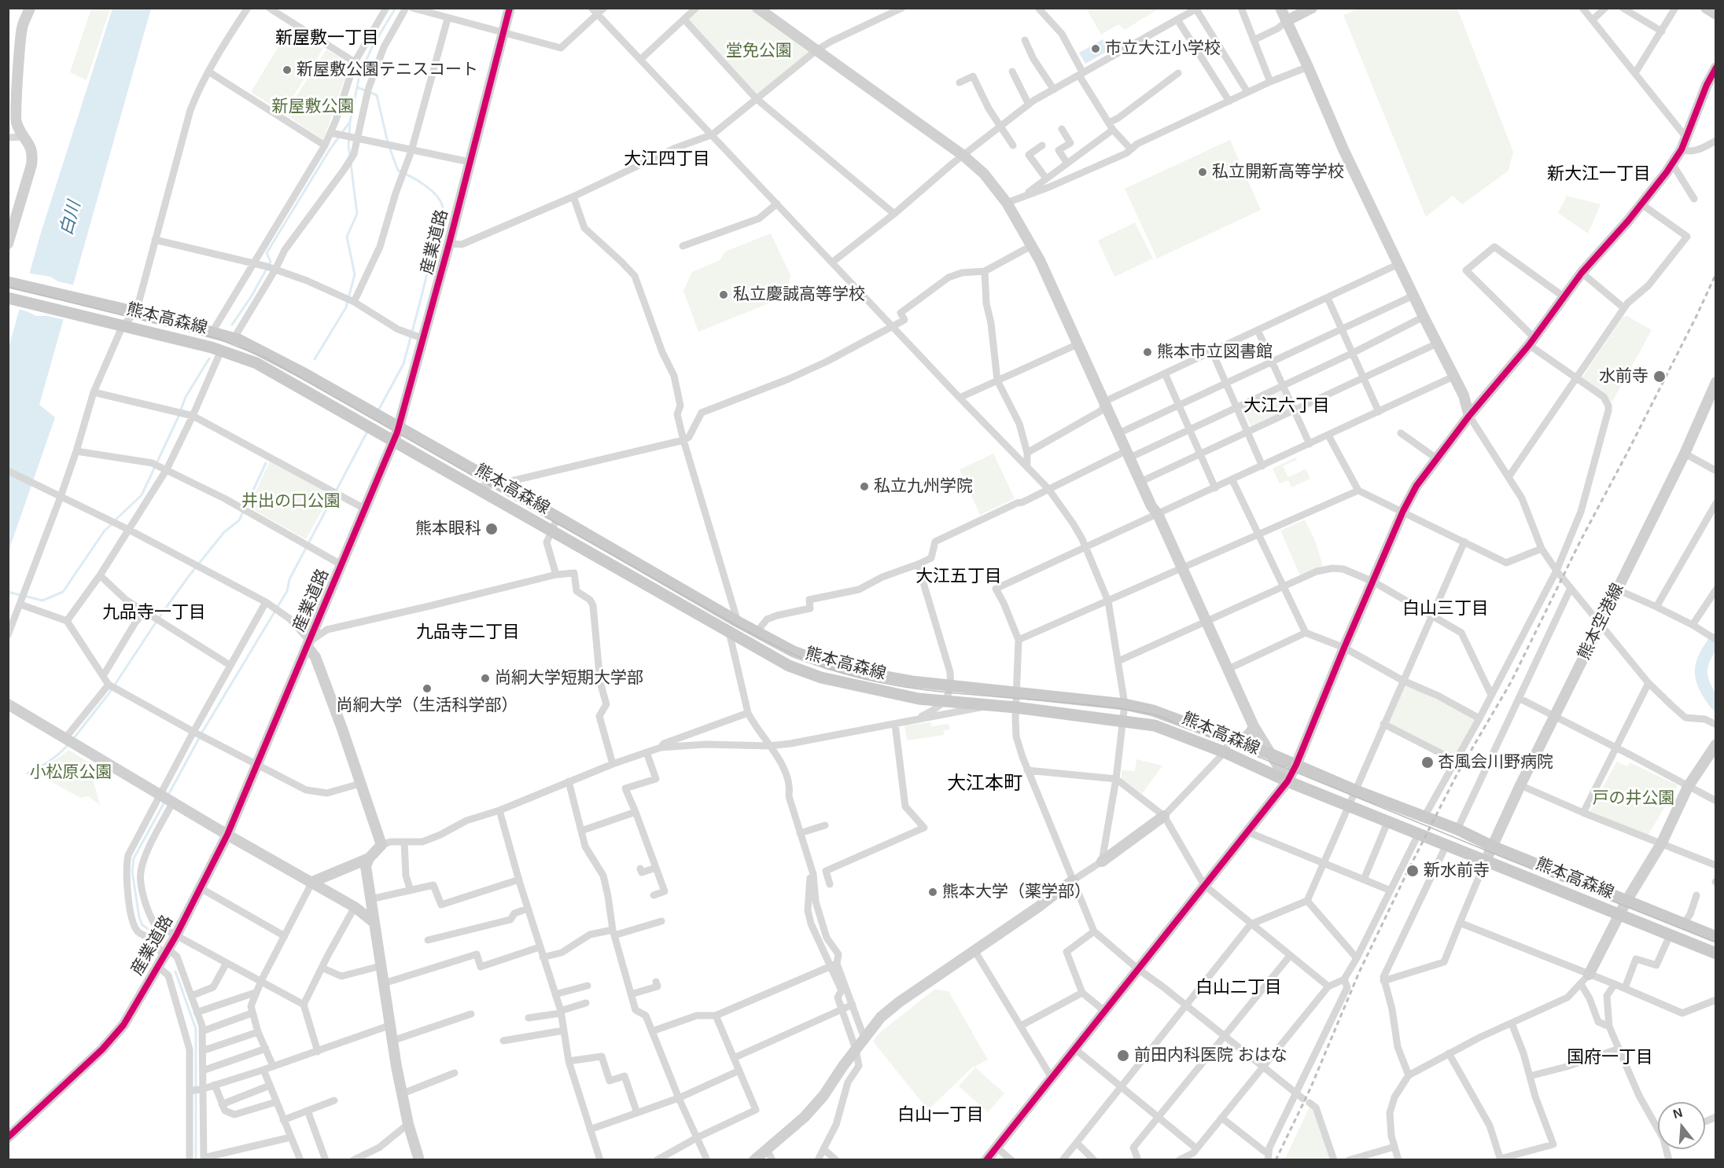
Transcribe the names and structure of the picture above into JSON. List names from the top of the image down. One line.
{"streets":{"main road":["熊本高森線"],"street":["産業道路","熊本空港線"]},"crossings":[["産業道路","熊本高森線"],["熊本高森線","熊本空港線"]],"districts":["新屋敷一丁目","大江四丁目","新大江一丁目","大江六丁目","大江五丁目","白山三丁目","九品寺一丁目","九品寺二丁目","大江本町","白山二丁目","国府一丁目","白山一丁目"],"water":["白川"],"parks":["堂免公園","新屋敷公園","井出の口公園","小松原公園","戸の井公園"],"places":["市立大江小学校","新屋敷公園テニスコート","私立開新高等学校","私立慶誠高等学校","熊本市立図書館","水前寺","私立九州学院","熊本眼科","尚絅大学短期大学部","尚絅大学（生活科学部）","杏風会川野病院","新水前寺","熊本大学（薬学部）","前田内科医院 おはな"],"north":"top"}
